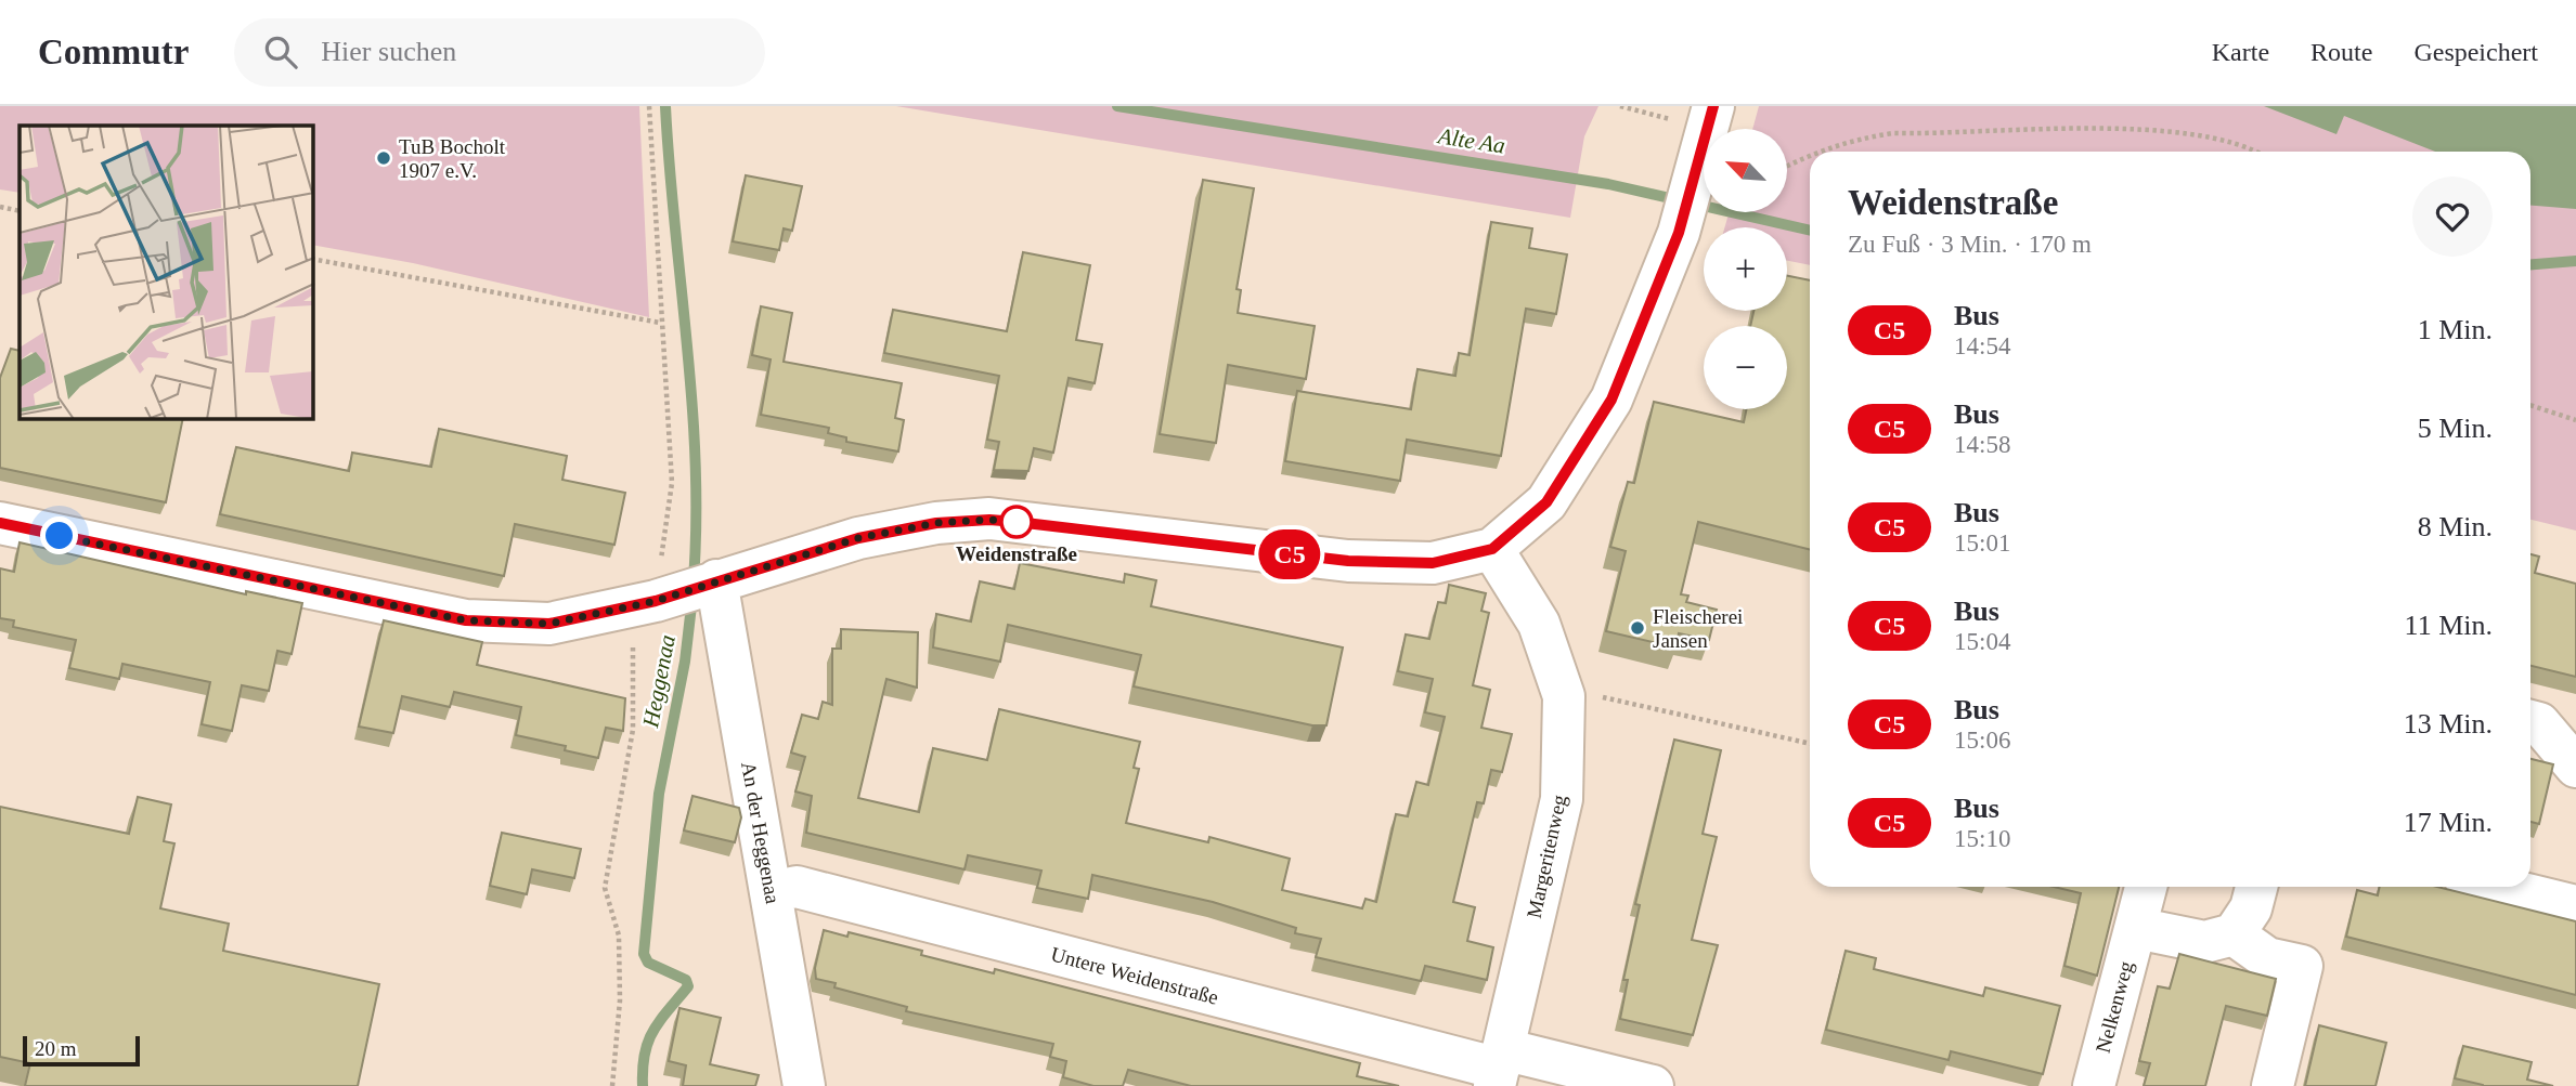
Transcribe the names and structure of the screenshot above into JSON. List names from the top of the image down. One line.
{"streets":{"street":["An der Heggenaa","Margeritenweg","Untere Weidenstraße","Nelkenweg"]},"crossings":[["An der Heggenaa","Untere Weidenstraße"],["Margeritenweg","Untere Weidenstraße"]],"water":["Alte Aa","Heggenaa"],"places":["TuB Bocholt 1907 e.V.","Weidenstraße","Fleischerei Jansen"],"lines":["bus line C5"],"scale_bar":"20 m","north":"top left","page":{"header":"Commutr","search":"Hier suchen","nav":["Karte","Route","Gespeichert"],"on_map":"C5","map_buttons":["+","−"],"heading":["Weidenstraße","Zu Fuß · 3 Min. · 170 m"],"list":[{"mark":"C5","name":"Bus","note":"14:54","value":"1 Min."},{"mark":"C5","name":"Bus","note":"14:58","value":"5 Min."},{"mark":"C5","name":"Bus","note":"15:01","value":"8 Min."},{"mark":"C5","name":"Bus","note":"15:04","value":"11 Min."},{"mark":"C5","name":"Bus","note":"15:06","value":"13 Min."},{"mark":"C5","name":"Bus","note":"15:10","value":"17 Min."}],"scale":"20 m"}}
